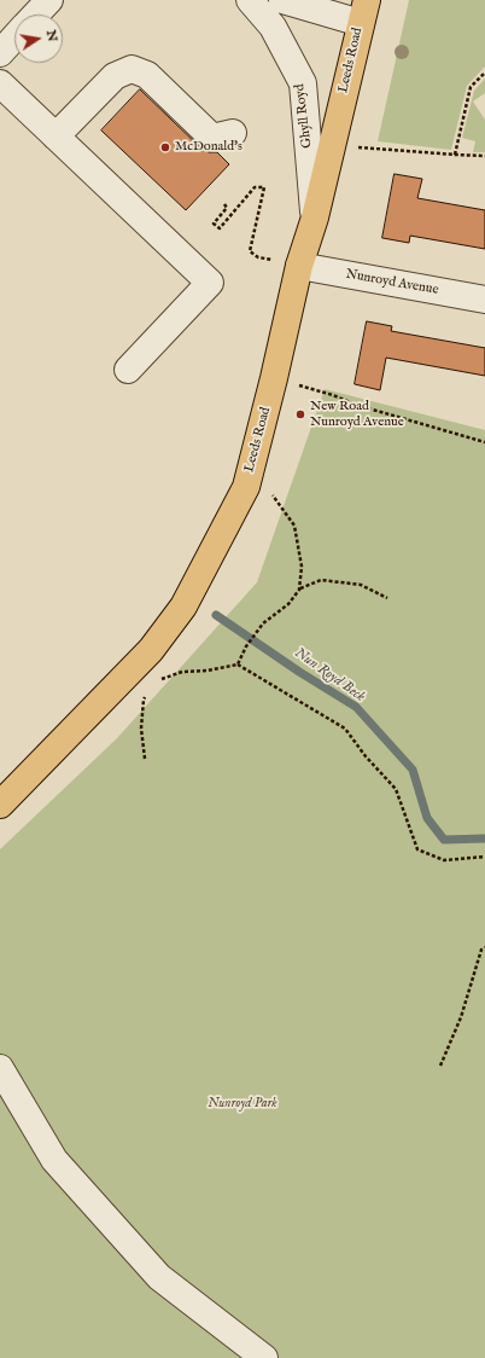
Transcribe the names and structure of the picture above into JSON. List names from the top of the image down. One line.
{"streets":{"main road":["Leeds Road"],"street":["Ghyll Royd","Nunroyd Avenue"]},"crossings":[["Leeds Road","Ghyll Royd"],["Leeds Road","Nunroyd Avenue"]],"water":["Nun Royd Beck"],"parks":["Nunroyd Park"],"places":["McDonald's","New Road Nunroyd Avenue"],"north":"right"}
